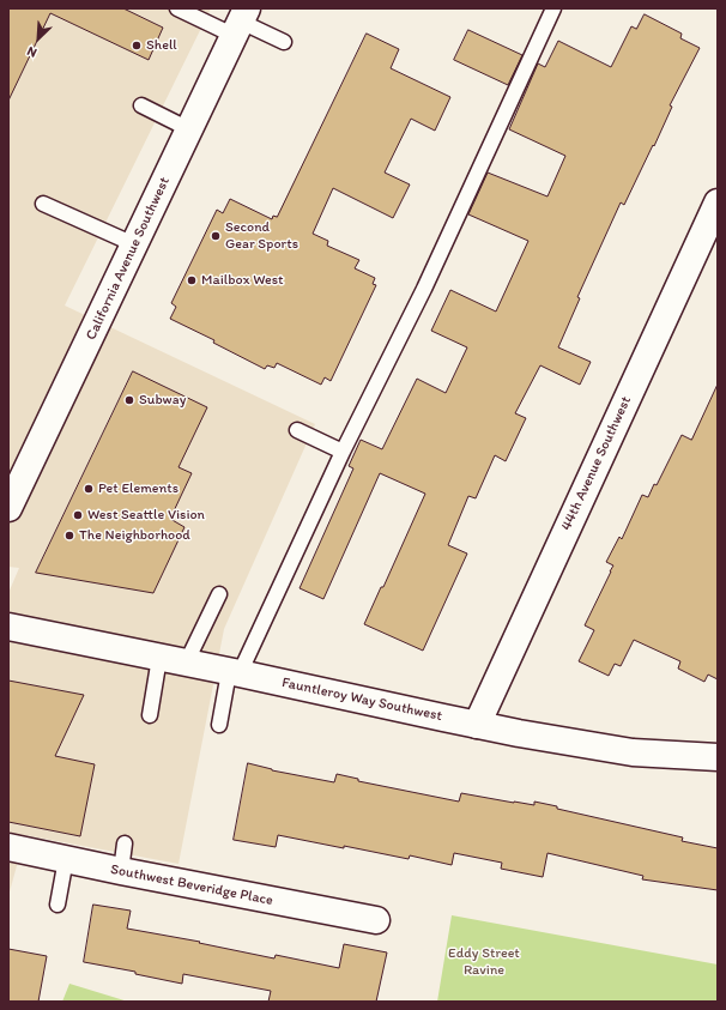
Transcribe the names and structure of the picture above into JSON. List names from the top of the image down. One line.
{"streets":{"main road":["California Avenue Southwest","44th Avenue Southwest","Fauntleroy Way Southwest","Southwest Beveridge Place"]},"crossings":[["44th Avenue Southwest","Fauntleroy Way Southwest"]],"parks":["Eddy Street Ravine"],"places":["Shell","Second Gear Sports","Mailbox West","Subway","Pet Elements","West Seattle Vision","The Neighborhood"],"north":"bottom left"}
